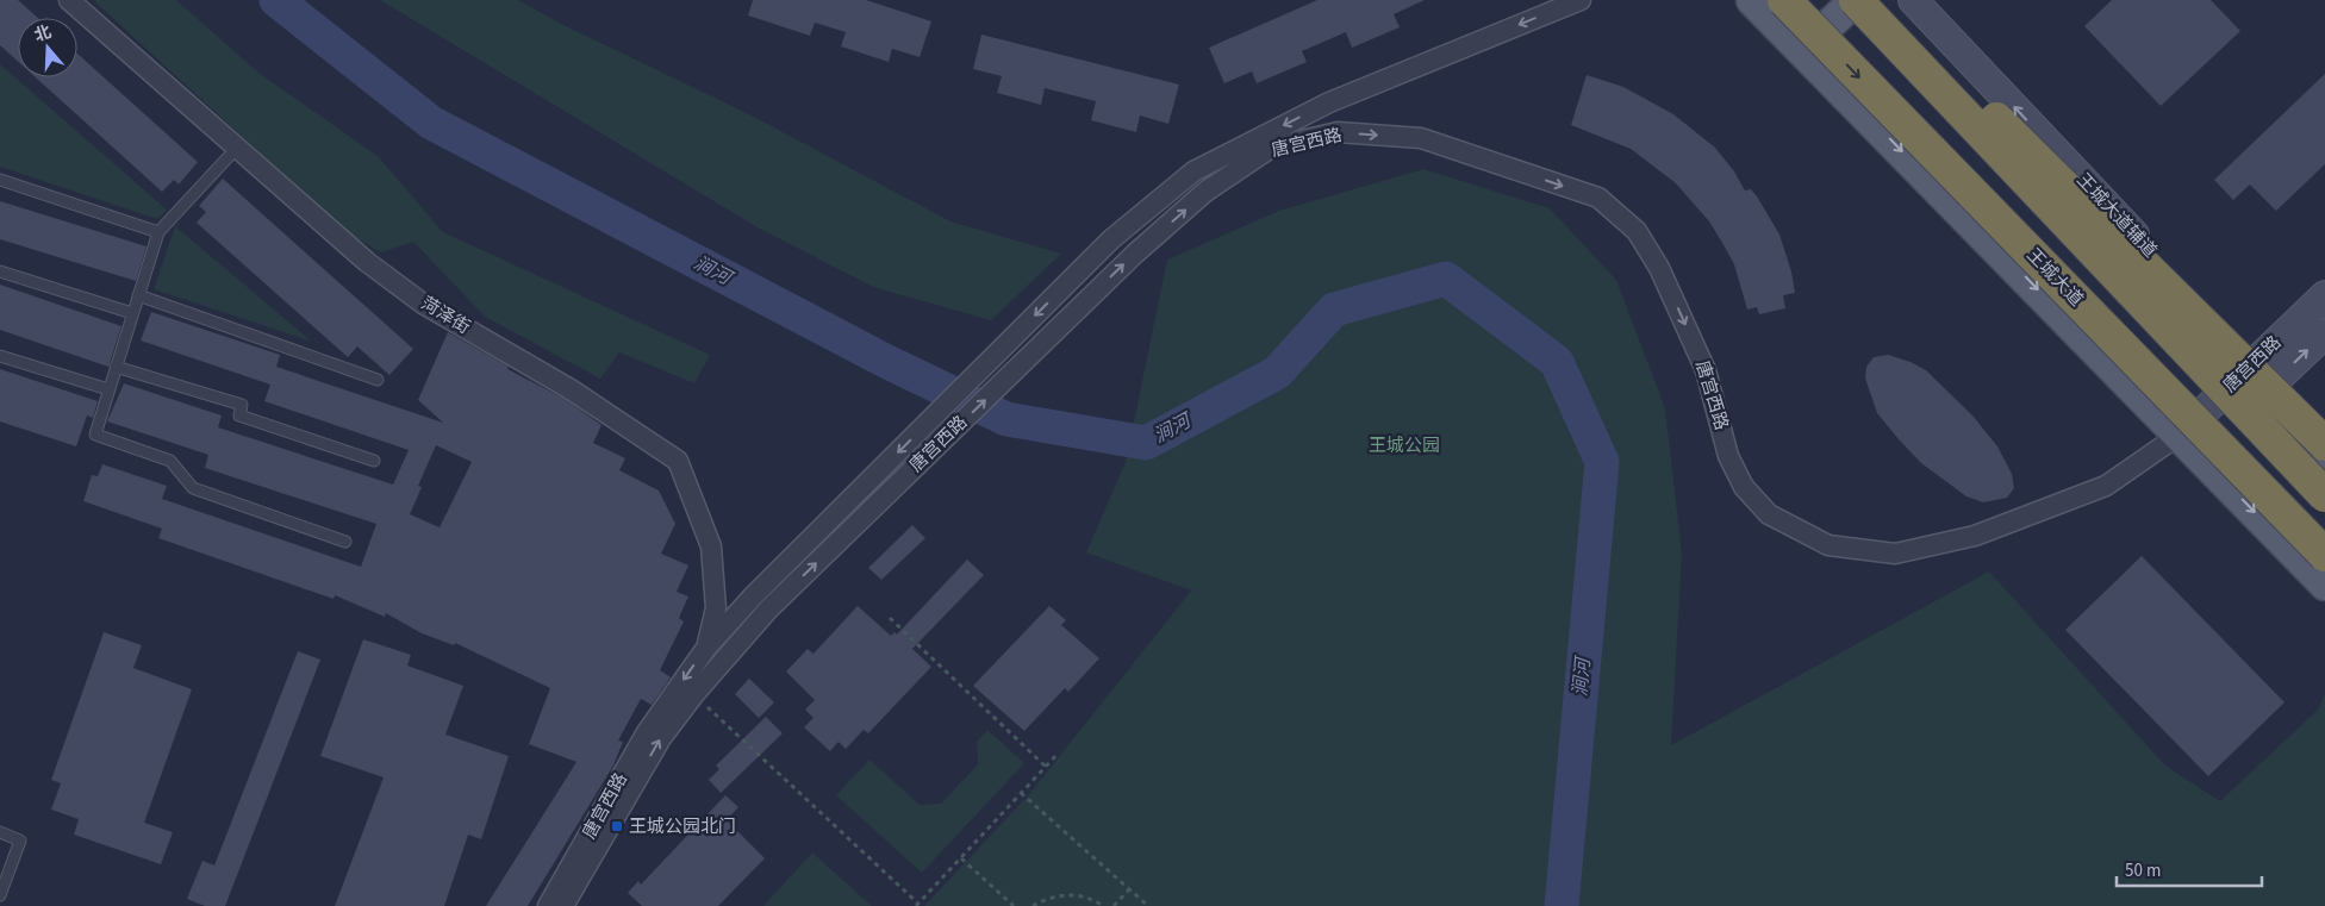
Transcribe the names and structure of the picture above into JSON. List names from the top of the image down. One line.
{"streets":{"highway":["王城大道"],"main road":["唐宫西路","王城大道辅道"],"street":["菏泽街"]},"crossings":[["唐宫西路","王城大道辅道"],["唐宫西路","菏泽街"]],"water":["涧河"],"parks":["王城公园"],"places":{"transit":["王城公园北门"]},"scale_bar":"50 m","north":"top"}
